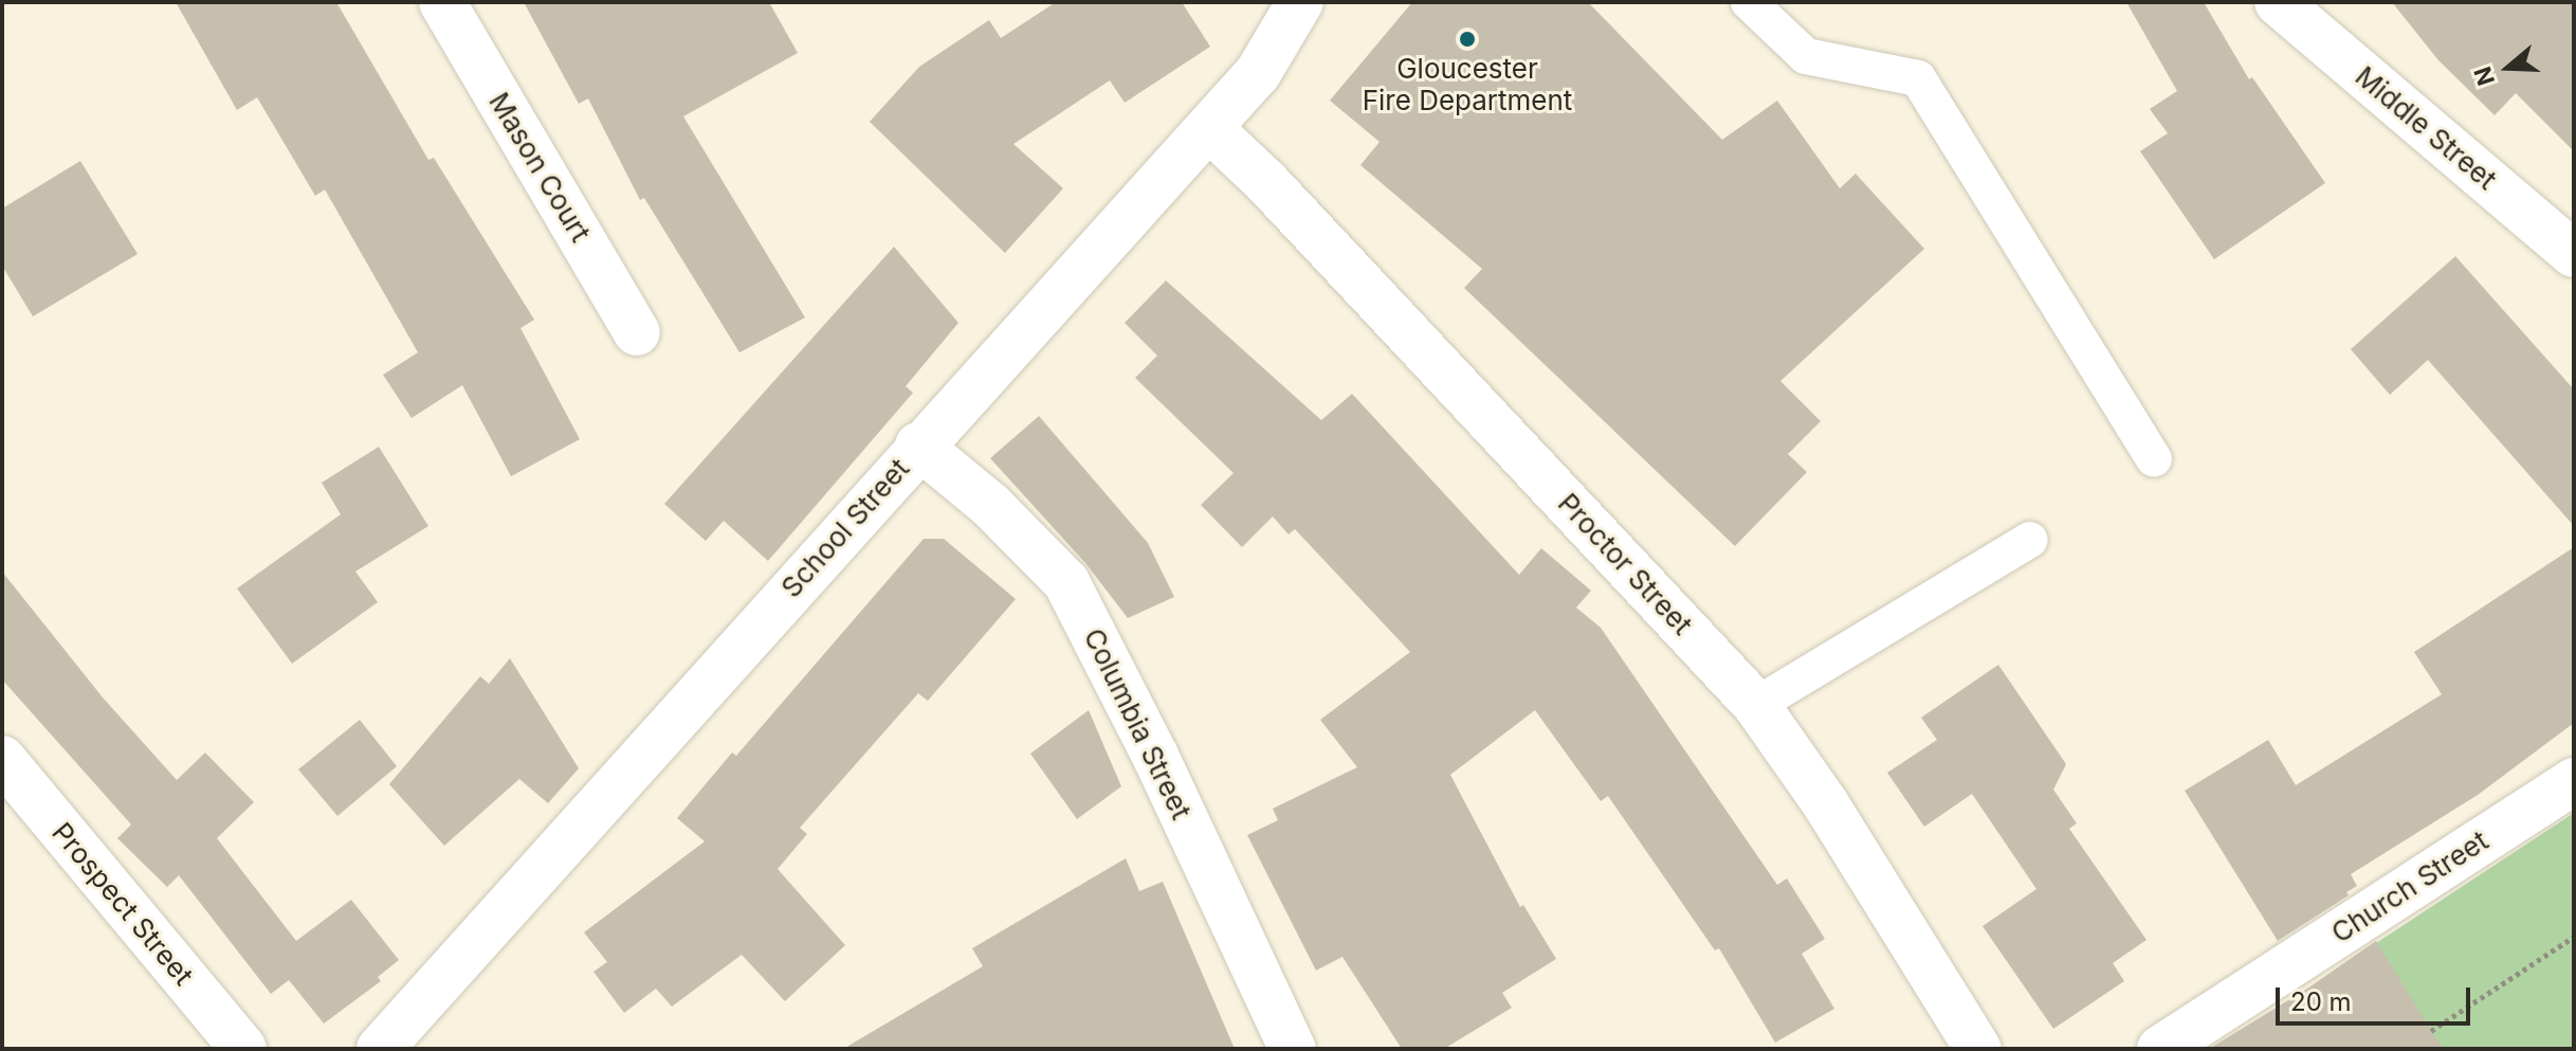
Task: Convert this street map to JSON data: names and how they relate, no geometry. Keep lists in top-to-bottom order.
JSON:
{
  "streets": {
    "street": [
      "Middle Street",
      "Mason Court",
      "School Street",
      "Proctor Street",
      "Columbia Street",
      "Church Street",
      "Prospect Street"
    ]
  },
  "crossings": [
    ["School Street", "Proctor Street"],
    ["School Street", "Columbia Street"]
  ],
  "places": ["Gloucester Fire Department"],
  "scale_bar": "20 m",
  "north": "left"
}
